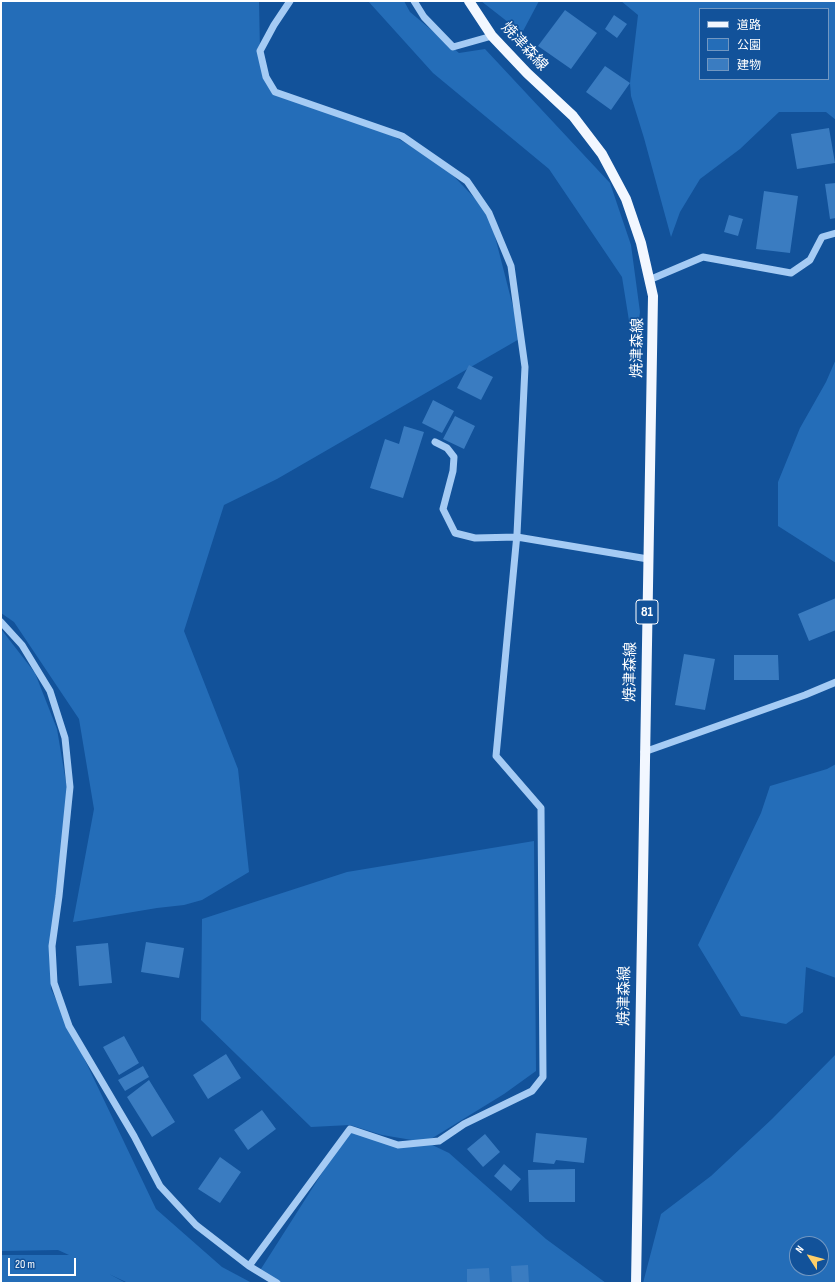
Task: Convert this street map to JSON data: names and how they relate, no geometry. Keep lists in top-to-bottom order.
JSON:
{
  "streets": {
    "main road": ["焼津森線", "81"]
  },
  "legend": ["道路", "公園", "建物"],
  "scale_bar": "20 m",
  "north": "top left"
}
